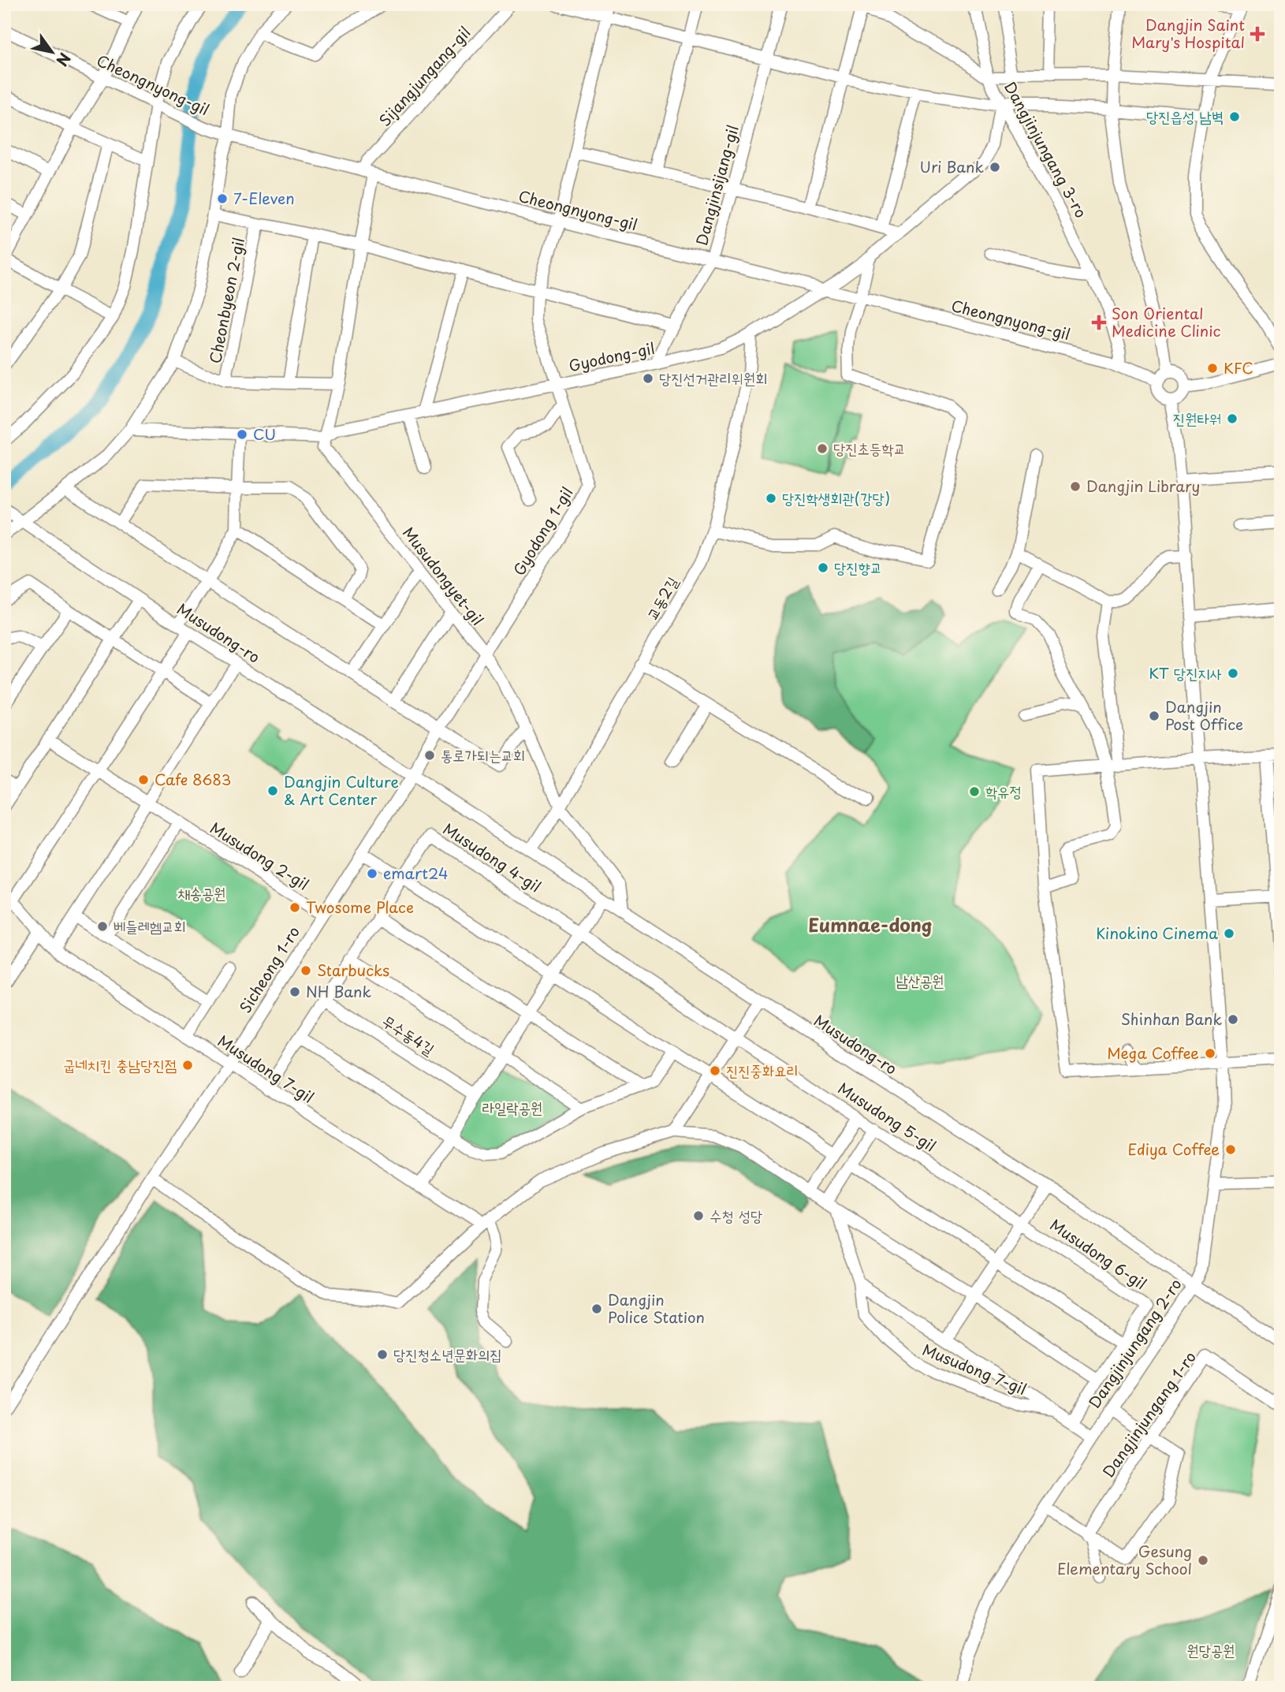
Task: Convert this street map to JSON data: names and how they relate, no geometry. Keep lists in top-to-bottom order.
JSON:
{
  "streets": {
    "street": [
      "Sijangjungang-gil",
      "Cheongnyong-gil",
      "Dangjinjungang 3-ro",
      "Dangjinsijang-gil",
      "Cheonbyeon 2-gil",
      "Gyodong-gil",
      "Gyodong 1-gil",
      "Musudongyet-gil",
      "교동2길",
      "Musudong-ro",
      "Musudong 2-gil",
      "Musudong 4-gil",
      "Sicheong 1-ro",
      "무수동4길",
      "Musudong 7-gil",
      "Musudong 5-gil",
      "Musudong 6-gil",
      "Dangjinjungang 2-ro",
      "Dangjinjungang 1-ro"
    ]
  },
  "crossings": [
    ["Sijangjungang-gil", "Cheongnyong-gil"],
    ["Cheongnyong-gil", "Dangjinjungang 3-ro"],
    ["Cheongnyong-gil", "Dangjinsijang-gil"],
    ["Cheongnyong-gil", "Cheonbyeon 2-gil"],
    ["Cheongnyong-gil", "Gyodong-gil"],
    ["Cheongnyong-gil", "Gyodong 1-gil"],
    ["Cheongnyong-gil", "Dangjinjungang 2-ro"],
    ["Dangjinjungang 3-ro", "Gyodong-gil"],
    ["Dangjinsijang-gil", "Gyodong-gil"],
    ["Cheonbyeon 2-gil", "Gyodong-gil"],
    ["Cheonbyeon 2-gil", "Musudong-ro"],
    ["Gyodong-gil", "Gyodong 1-gil"],
    ["Gyodong-gil", "Musudongyet-gil"],
    ["Gyodong-gil", "교동2길"],
    ["Gyodong 1-gil", "Musudongyet-gil"],
    ["Musudongyet-gil", "교동2길"],
    ["Musudongyet-gil", "Musudong-ro"],
    ["교동2길", "Musudong-ro"],
    ["Musudong-ro", "Sicheong 1-ro"],
    ["Musudong-ro", "Dangjinjungang 2-ro"],
    ["Musudong 2-gil", "Sicheong 1-ro"],
    ["Musudong 4-gil", "무수동4길"],
    ["Musudong 4-gil", "Musudong 7-gil"],
    ["Musudong 4-gil", "Musudong 5-gil"],
    ["Sicheong 1-ro", "Musudong 7-gil"],
    ["Musudong 7-gil", "Musudong 6-gil"],
    ["Musudong 7-gil", "Dangjinjungang 2-ro"],
    ["Musudong 5-gil", "Musudong 6-gil"]
  ],
  "districts": ["Eumnae-dong"],
  "parks": [
    "채송공원",
    "남산공원",
    "라일락공원",
    "원당공원"
  ],
  "places": {
    "health": ["Dangjin Saint Mary's Hospital", "Son Oriental Medicine Clinic"],
    "other": [
      "당진읍성 남벽",
      "Uri Bank",
      "7-Eleven",
      "KFC",
      "당진선거관리위원회",
      "진원타워",
      "CU",
      "당진초등학교",
      "Dangjin Library",
      "당진학생회관(강당)",
      "당진향교",
      "KT 당진지사",
      "Dangjin Post Office",
      "통로가되는교회",
      "Cafe 8683",
      "Dangjin Culture & Art Center",
      "학유정",
      "emart24",
      "Twosome Place",
      "베들레헴교회",
      "Kinokino Cinema",
      "Starbucks",
      "NH Bank",
      "Shinhan Bank",
      "Mega Coffee",
      "굽네치킨 충남당진점",
      "진진중화요리",
      "Ediya Coffee",
      "수청 성당",
      "Dangjin Police Station",
      "당진청소년문화의집",
      "Gesung Elementary School"
    ]
  },
  "north": "bottom right"
}
